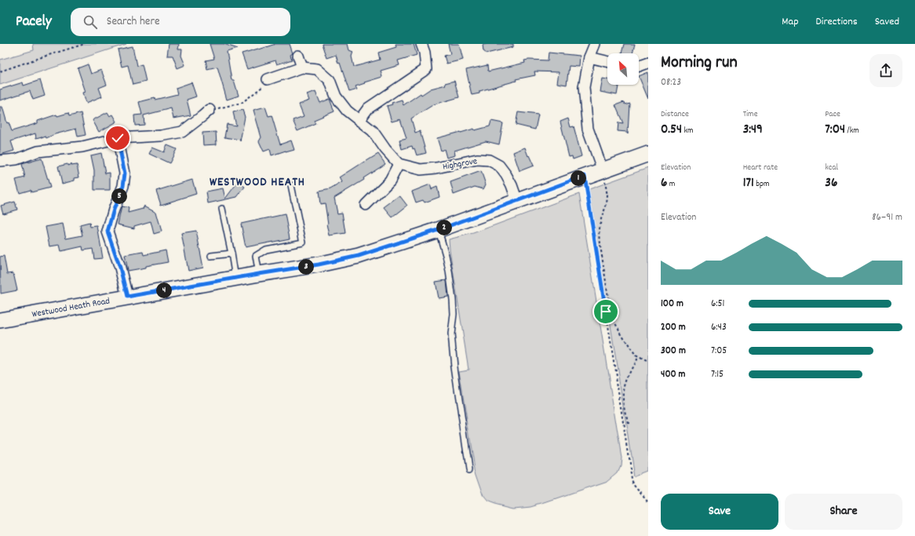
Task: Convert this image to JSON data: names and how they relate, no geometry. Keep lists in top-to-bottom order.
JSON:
{
  "streets": {
    "street": ["Highgrove", "Westwood Heath Road"]
  },
  "crossings": [
    ["Highgrove", "Westwood Heath Road"]
  ],
  "districts": ["WESTWOOD HEATH"],
  "north": "top left",
  "page": {
    "header": "Pacely",
    "search": "Search here",
    "nav": ["Map", "Directions", "Saved"],
    "heading": ["Morning run", "08:23"],
    "stats": [
      ["Distance", "0.54 km"],
      ["Time", "3:49"],
      ["Pace", "7:04 /km"],
      ["Elevation", "6 m"],
      ["Heart rate", "171 bpm"],
      ["kcal", "36"]
    ],
    "pins": [
      "1",
      "5",
      "2",
      "3",
      "4"
    ],
    "chart": ["Elevation", "86–91 m"],
    "list": [
      {
        "name": "100 m",
        "note": "6:51"
      },
      {
        "name": "200 m",
        "note": "6:43"
      },
      {
        "name": "300 m",
        "note": "7:05"
      },
      {
        "name": "400 m",
        "note": "7:15"
      }
    ],
    "buttons": ["Save", "Share"]
  }
}
